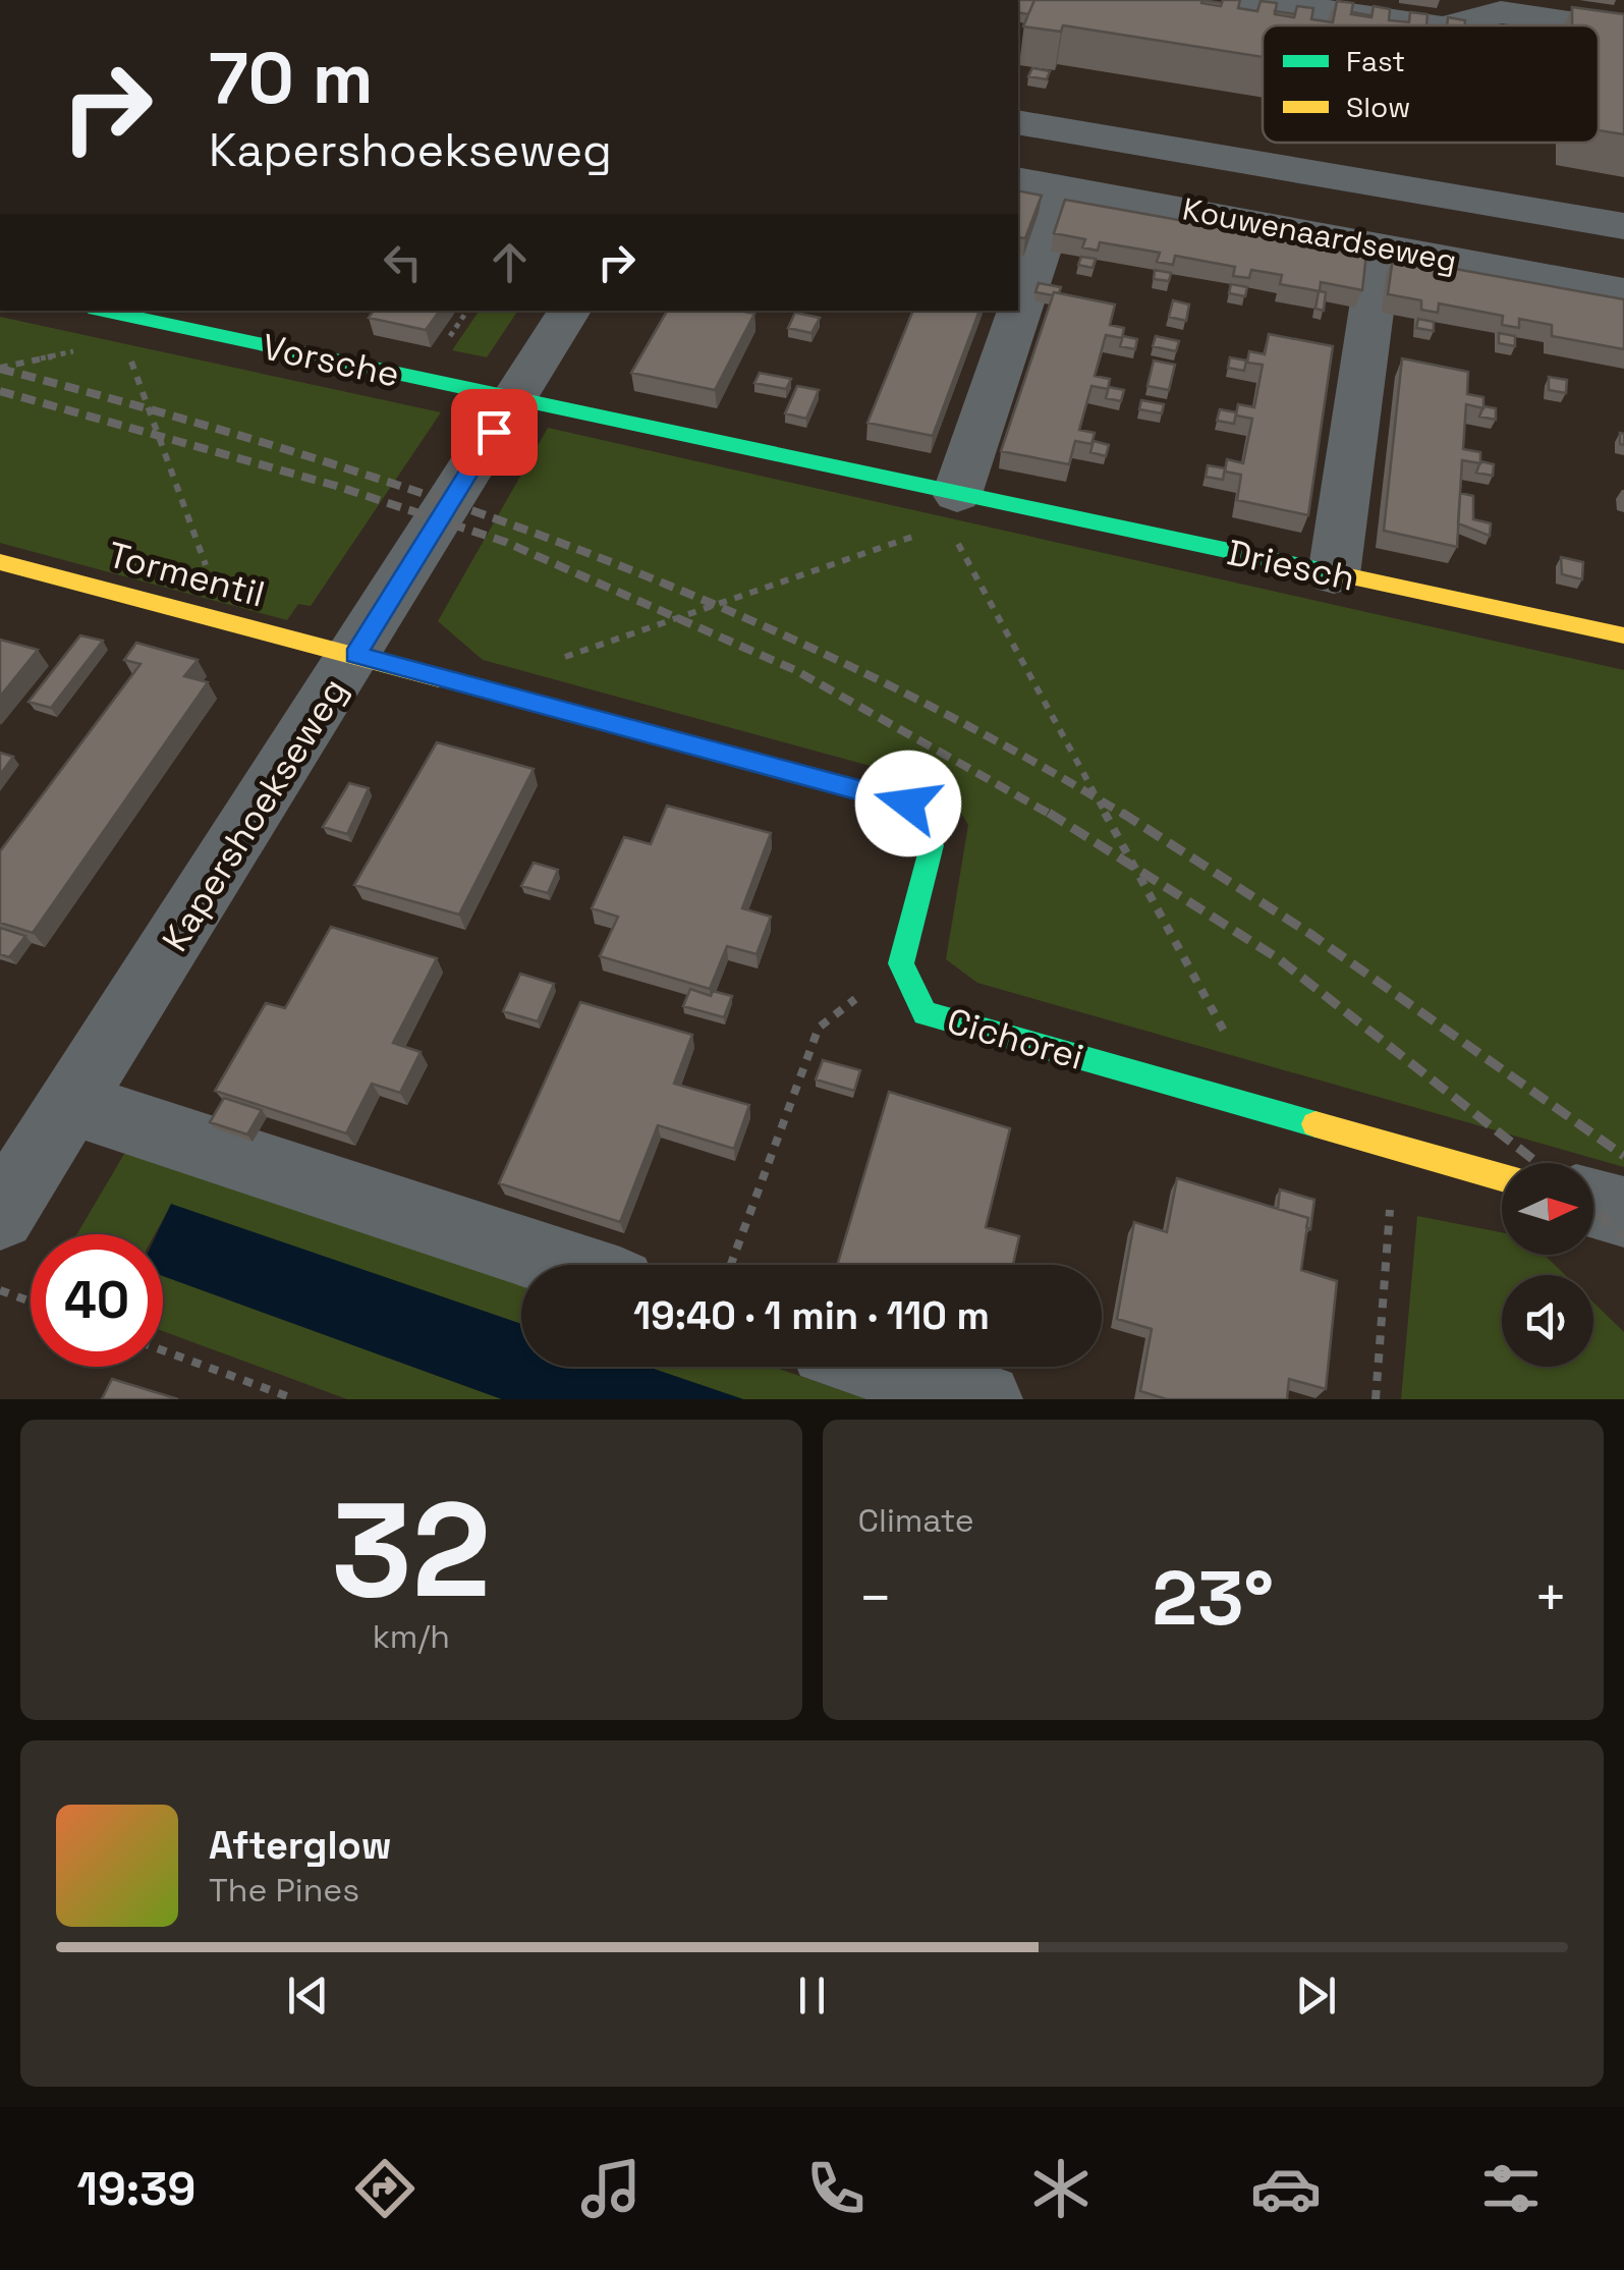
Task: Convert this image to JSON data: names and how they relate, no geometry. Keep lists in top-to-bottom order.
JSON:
{
  "streets": {
    "street": [
      "Kouwenaardseweg",
      "Vorsche",
      "Driesch",
      "Tormentil",
      "Kapershoekseweg",
      "Cichorei"
    ]
  },
  "crossings": [
    ["Vorsche", "Driesch"],
    ["Vorsche", "Kapershoekseweg"],
    ["Driesch", "Kapershoekseweg"],
    ["Tormentil", "Kapershoekseweg"]
  ],
  "legend": ["Fast", "Slow"],
  "north": "right",
  "page": {
    "turn": ["70 m", "Kapershoekseweg"],
    "limit": "40",
    "trip": "19:40 · 1 min · 110 m",
    "tile": [
      ["32", "km/h"],
      "Climate"
    ],
    "heat": ["−", "23°", "+"],
    "song": ["Afterglow", "The Pines"],
    "tabs": "19:39"
  }
}
